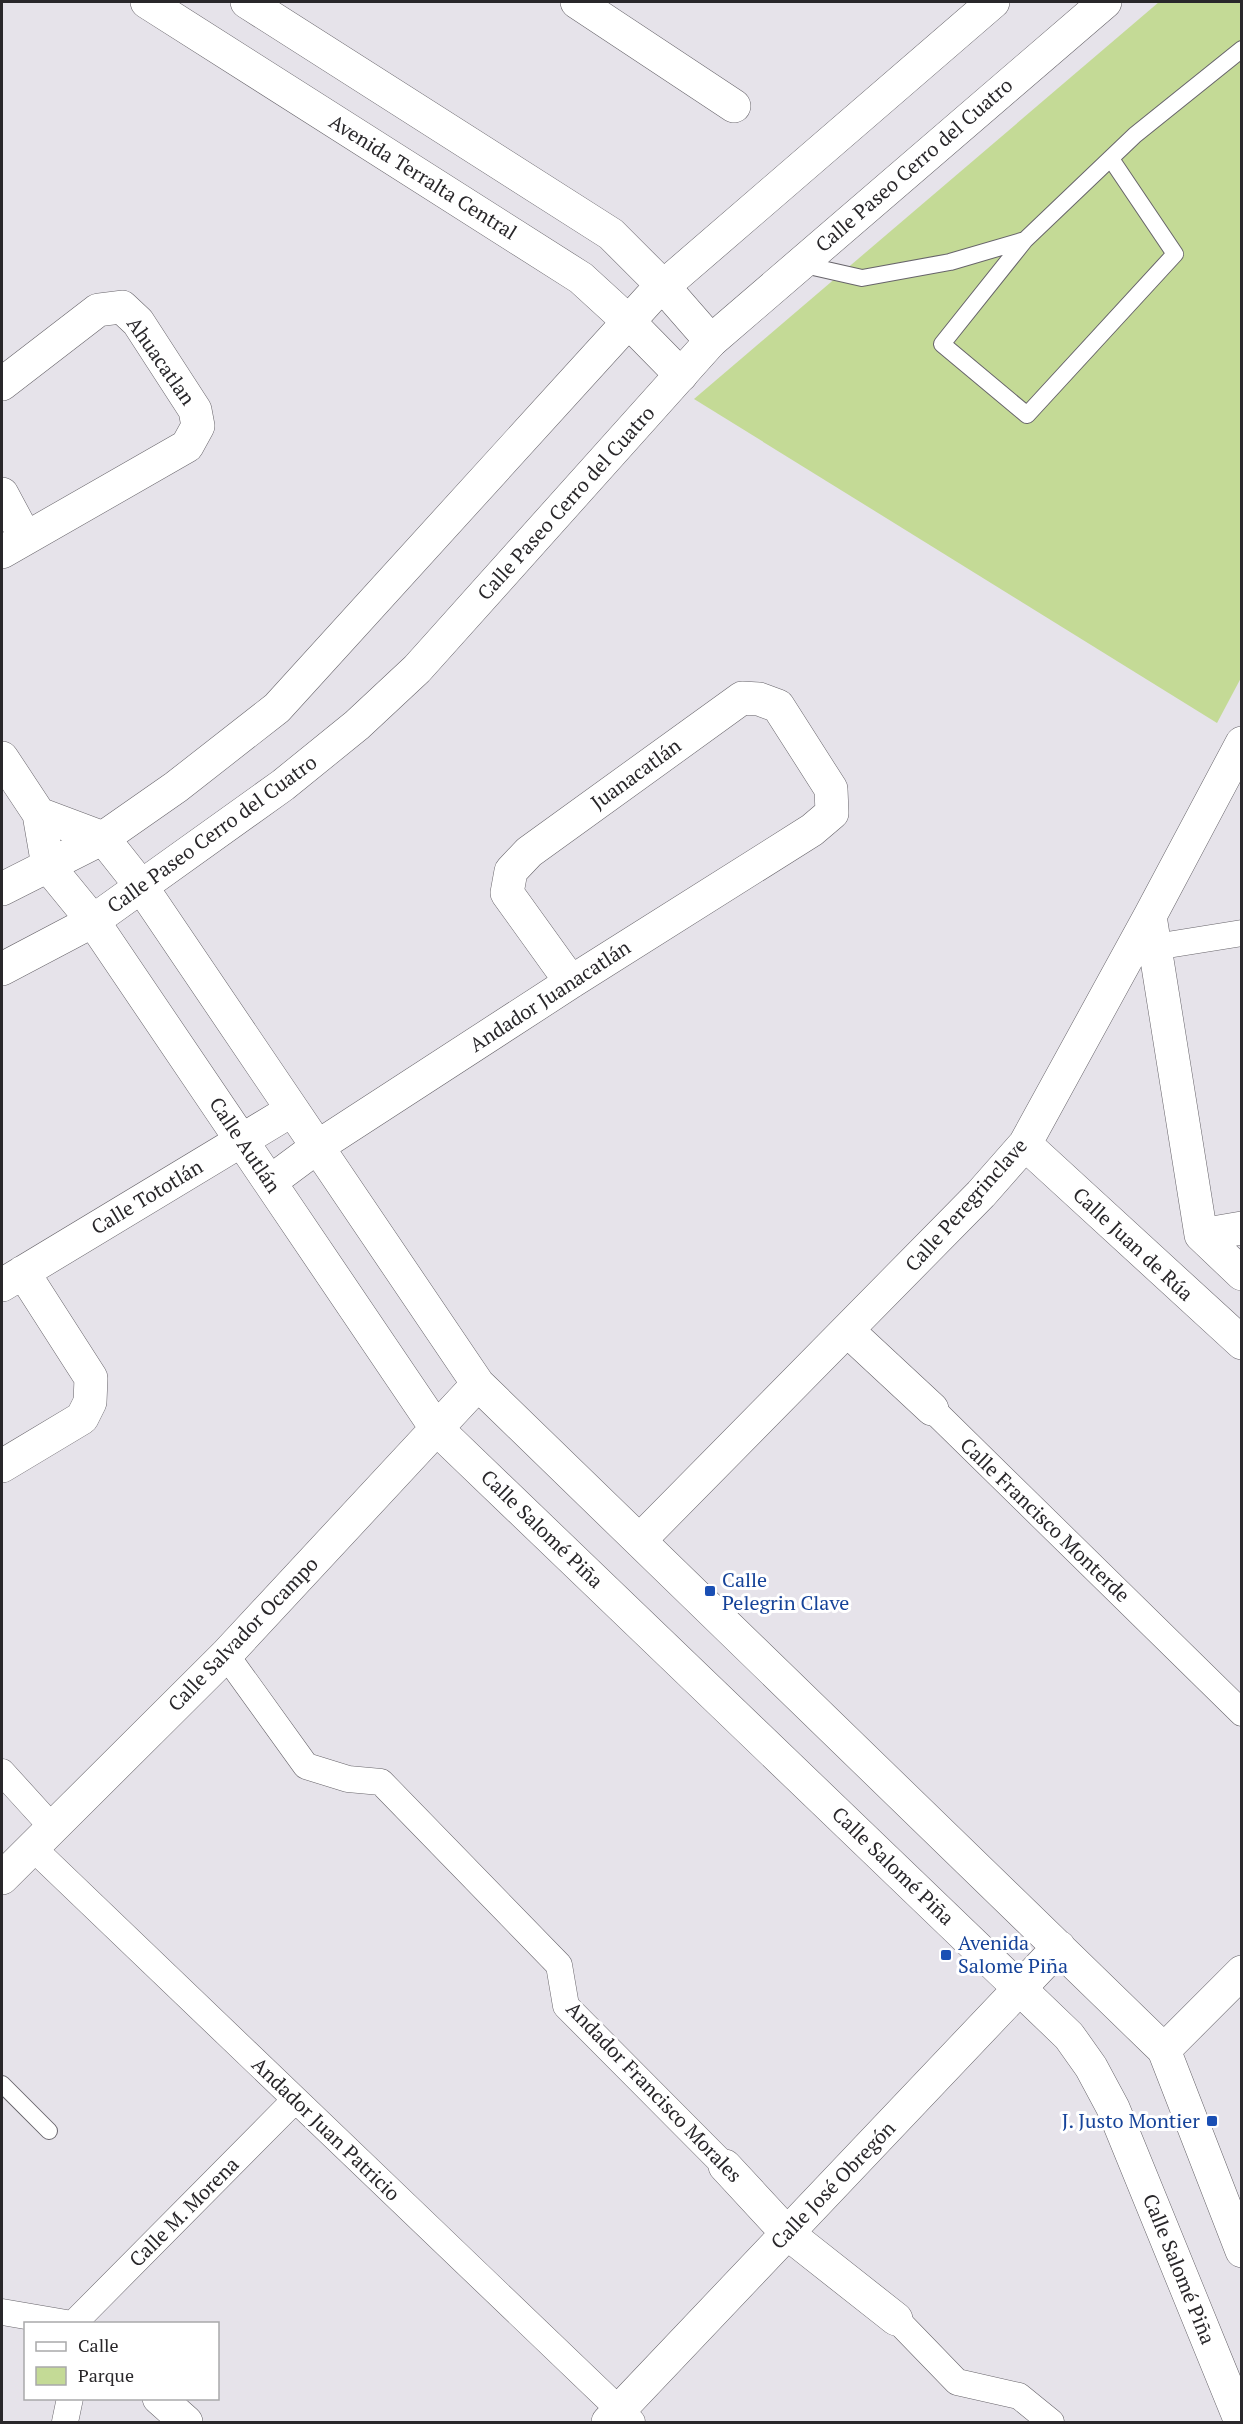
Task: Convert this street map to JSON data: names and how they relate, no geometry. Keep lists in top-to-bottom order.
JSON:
{
  "streets": {
    "street": [
      "Calle Paseo Cerro del Cuatro",
      "Avenida Terralta Central",
      "Ahuacatlan",
      "Juanacatlán",
      "Andador Juanacatlán",
      "Calle Autlán",
      "Calle Tototlán",
      "Calle Peregrinclave",
      "Calle Juan de Rúa",
      "Calle Francisco Monterde",
      "Calle Salomé Piña",
      "Calle Salvador Ocampo",
      "Andador Francisco Morales",
      "Andador Juan Patricio",
      "Calle José Obregón",
      "Calle M. Morena"
    ]
  },
  "crossings": [
    ["Calle Paseo Cerro del Cuatro", "Avenida Terralta Central"],
    ["Calle Paseo Cerro del Cuatro", "Calle Autlán"],
    ["Juanacatlán", "Andador Juanacatlán"],
    ["Andador Juanacatlán", "Calle Autlán"],
    ["Calle Autlán", "Calle Tototlán"],
    ["Calle Autlán", "Calle Salomé Piña"],
    ["Calle Autlán", "Calle Salvador Ocampo"],
    ["Calle Peregrinclave", "Calle Juan de Rúa"],
    ["Calle Peregrinclave", "Calle Francisco Monterde"],
    ["Calle Salomé Piña", "Calle Salvador Ocampo"],
    ["Calle Salomé Piña", "Calle José Obregón"],
    ["Calle Salvador Ocampo", "Andador Francisco Morales"],
    ["Calle Salvador Ocampo", "Andador Juan Patricio"],
    ["Andador Francisco Morales", "Calle José Obregón"],
    ["Andador Juan Patricio", "Calle José Obregón"],
    ["Andador Juan Patricio", "Calle M. Morena"]
  ],
  "places": {
    "transit": ["Calle Pelegrin Clave", "Avenida Salome Piña", "J. Justo Montier"]
  },
  "legend": ["Calle", "Parque"]
}
